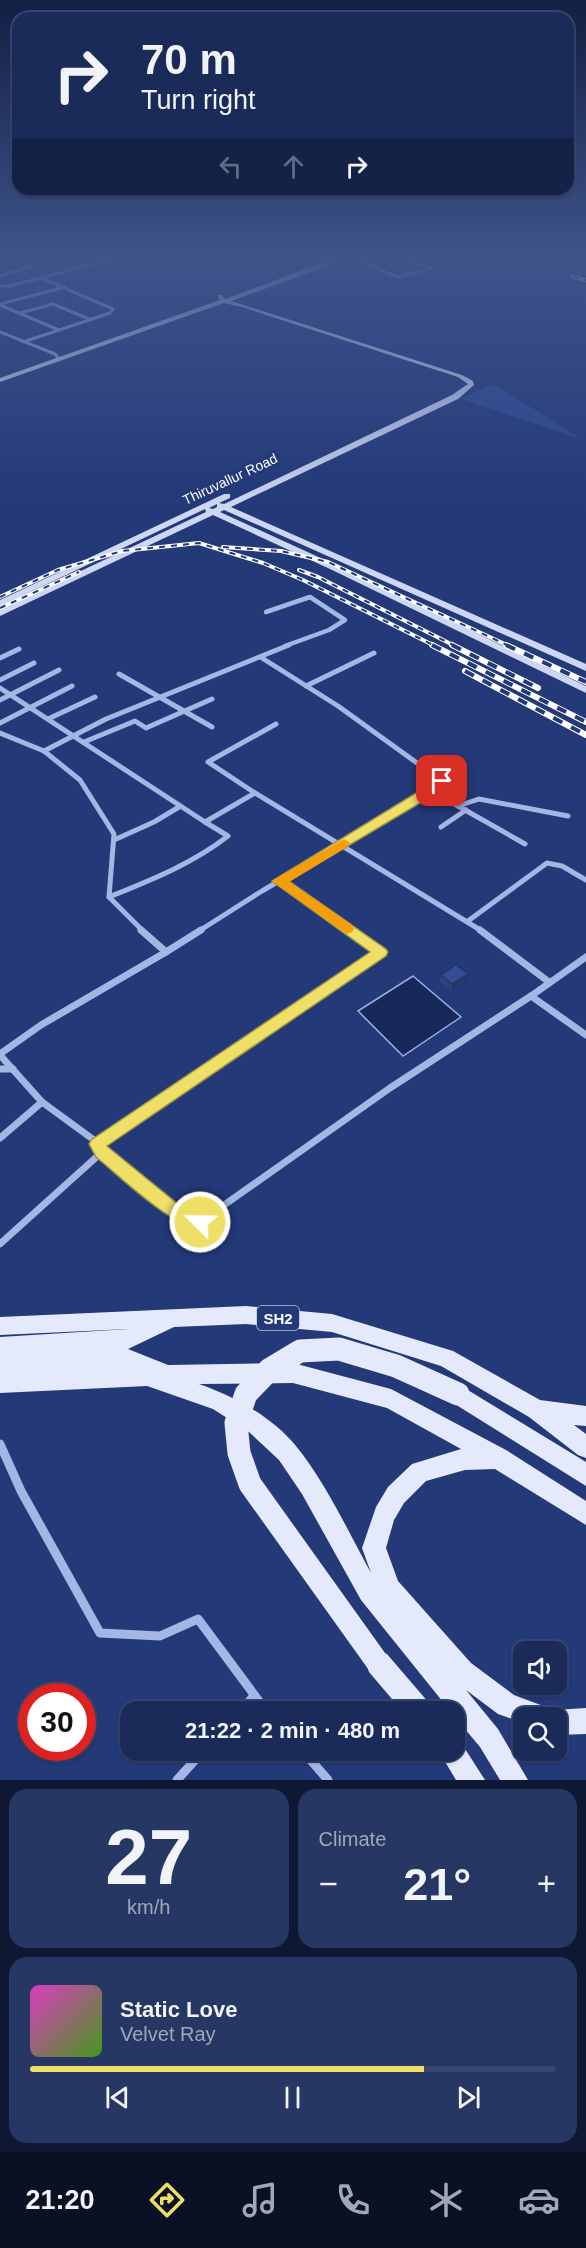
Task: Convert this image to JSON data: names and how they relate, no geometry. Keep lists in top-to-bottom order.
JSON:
{
  "streets": {
    "main road": ["SH2"],
    "street": ["Thiruvallur Road"]
  },
  "page": {
    "turn": ["70 m", "Turn right"],
    "limit": "30",
    "trip": "21:22 · 2 min · 480 m",
    "tile": [
      ["27", "km/h"],
      "Climate"
    ],
    "heat": ["−", "21°", "+"],
    "song": ["Static Love", "Velvet Ray"],
    "tabs": "21:20"
  }
}
